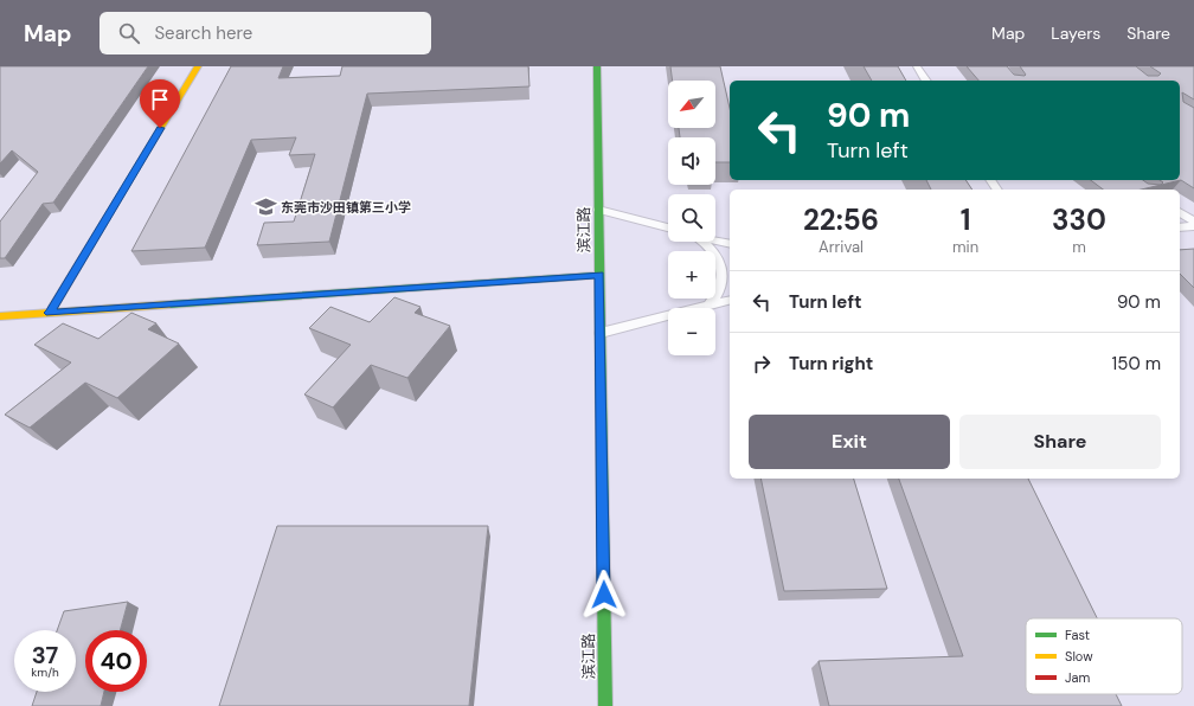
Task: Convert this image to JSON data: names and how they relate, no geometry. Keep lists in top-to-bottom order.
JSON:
{
  "streets": {
    "street": ["滨江路"]
  },
  "places": {
    "school or university": ["东莞市沙田镇第三小学"]
  },
  "legend": ["Fast", "Slow", "Jam"],
  "north": "bottom left",
  "page": {
    "header": "Map",
    "search": "Search here",
    "nav": ["Map", "Layers", "Share"],
    "map_buttons": ["+", "−"],
    "turn": ["90 m", "Turn left"],
    "eta": [
      "22:56",
      "Arrival",
      "1",
      "min",
      "330",
      "m"
    ],
    "list": [
      {
        "name": "Turn left",
        "value": "90 m"
      },
      {
        "name": "Turn right",
        "value": "150 m"
      }
    ],
    "buttons": ["Exit", "Share"],
    "speed": "37 km/h",
    "limit": "40"
  }
}
